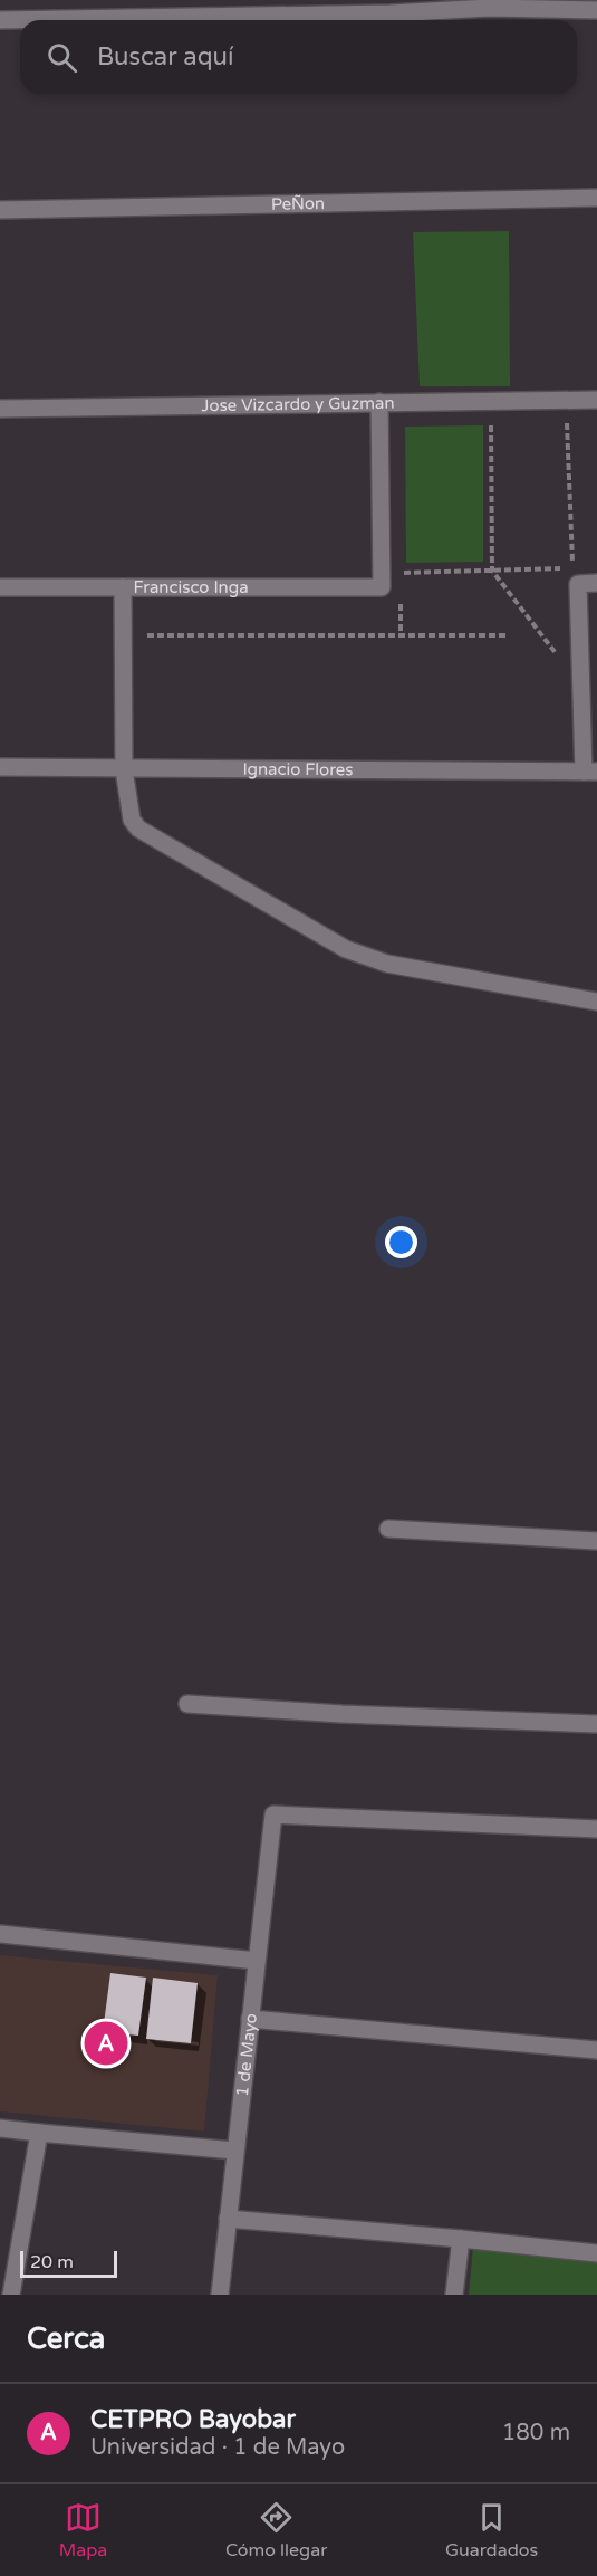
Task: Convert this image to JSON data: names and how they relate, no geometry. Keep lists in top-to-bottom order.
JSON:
{
  "streets": {
    "street": [
      "PeÑon",
      "Jose Vizcardo y Guzman",
      "Francisco Inga",
      "Ignacio Flores",
      "1 de Mayo"
    ]
  },
  "crossings": [
    ["Jose Vizcardo y Guzman", "Francisco Inga"]
  ],
  "scale_bar": "20 m",
  "page": {
    "search": "Buscar aquí",
    "pins": "A",
    "scale": "20 m",
    "heading": "Cerca",
    "list": [
      {
        "mark": "A",
        "name": "CETPRO Bayobar",
        "note": "Universidad · 1 de Mayo",
        "value": "180 m"
      }
    ],
    "nav": ["Mapa", "Cómo llegar", "Guardados"]
  }
}
